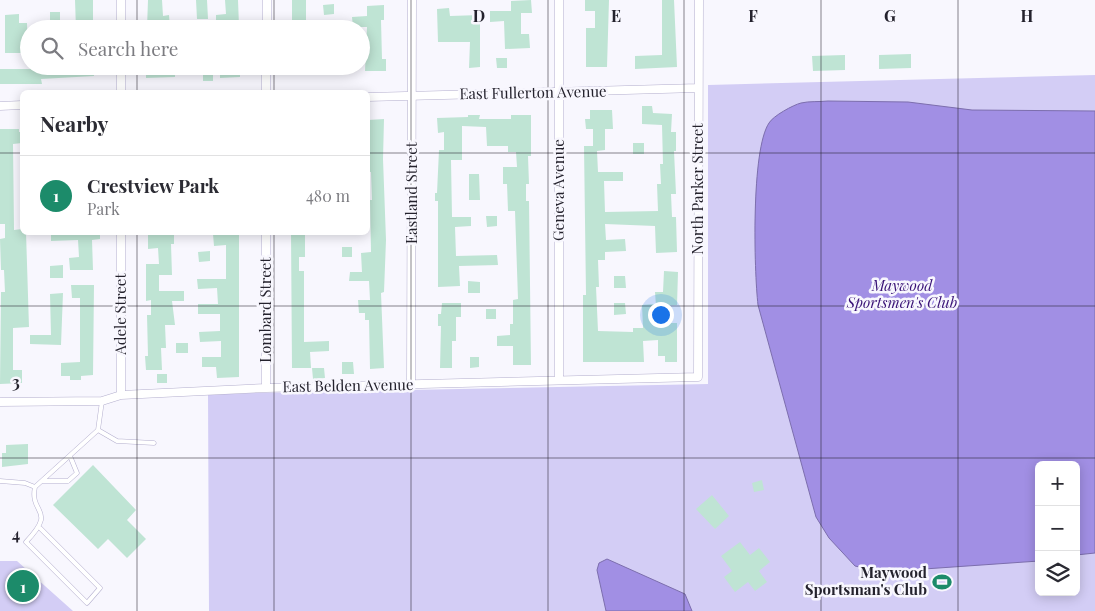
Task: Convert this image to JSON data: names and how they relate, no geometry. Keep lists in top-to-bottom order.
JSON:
{
  "streets": {
    "street": [
      "East Fullerton Avenue",
      "North Parker Street",
      "Geneva Avenue",
      "Eastland Street",
      "Lombard Street",
      "Adele Street",
      "East Belden Avenue"
    ]
  },
  "crossings": [
    ["East Fullerton Avenue", "North Parker Street"],
    ["East Fullerton Avenue", "Geneva Avenue"],
    ["East Fullerton Avenue", "Eastland Street"],
    ["North Parker Street", "East Belden Avenue"],
    ["Geneva Avenue", "East Belden Avenue"],
    ["Eastland Street", "East Belden Avenue"],
    ["Lombard Street", "East Belden Avenue"],
    ["Adele Street", "East Belden Avenue"]
  ],
  "parks": ["Maywood Sportsmen's Club"],
  "places": {
    "sports": ["Maywood Sportsman's Club"]
  },
  "page": {
    "search": "Search here",
    "heading": "Nearby",
    "list": [
      {
        "mark": "1",
        "name": "Crestview Park",
        "note": "Park",
        "value": "480 m"
      }
    ],
    "map_buttons": ["+", "−"],
    "pins": "1"
  },
  "grid": {
    "columns": [
      "D",
      "E",
      "F",
      "G",
      "H"
    ],
    "rows": ["3", "4"]
  }
}
